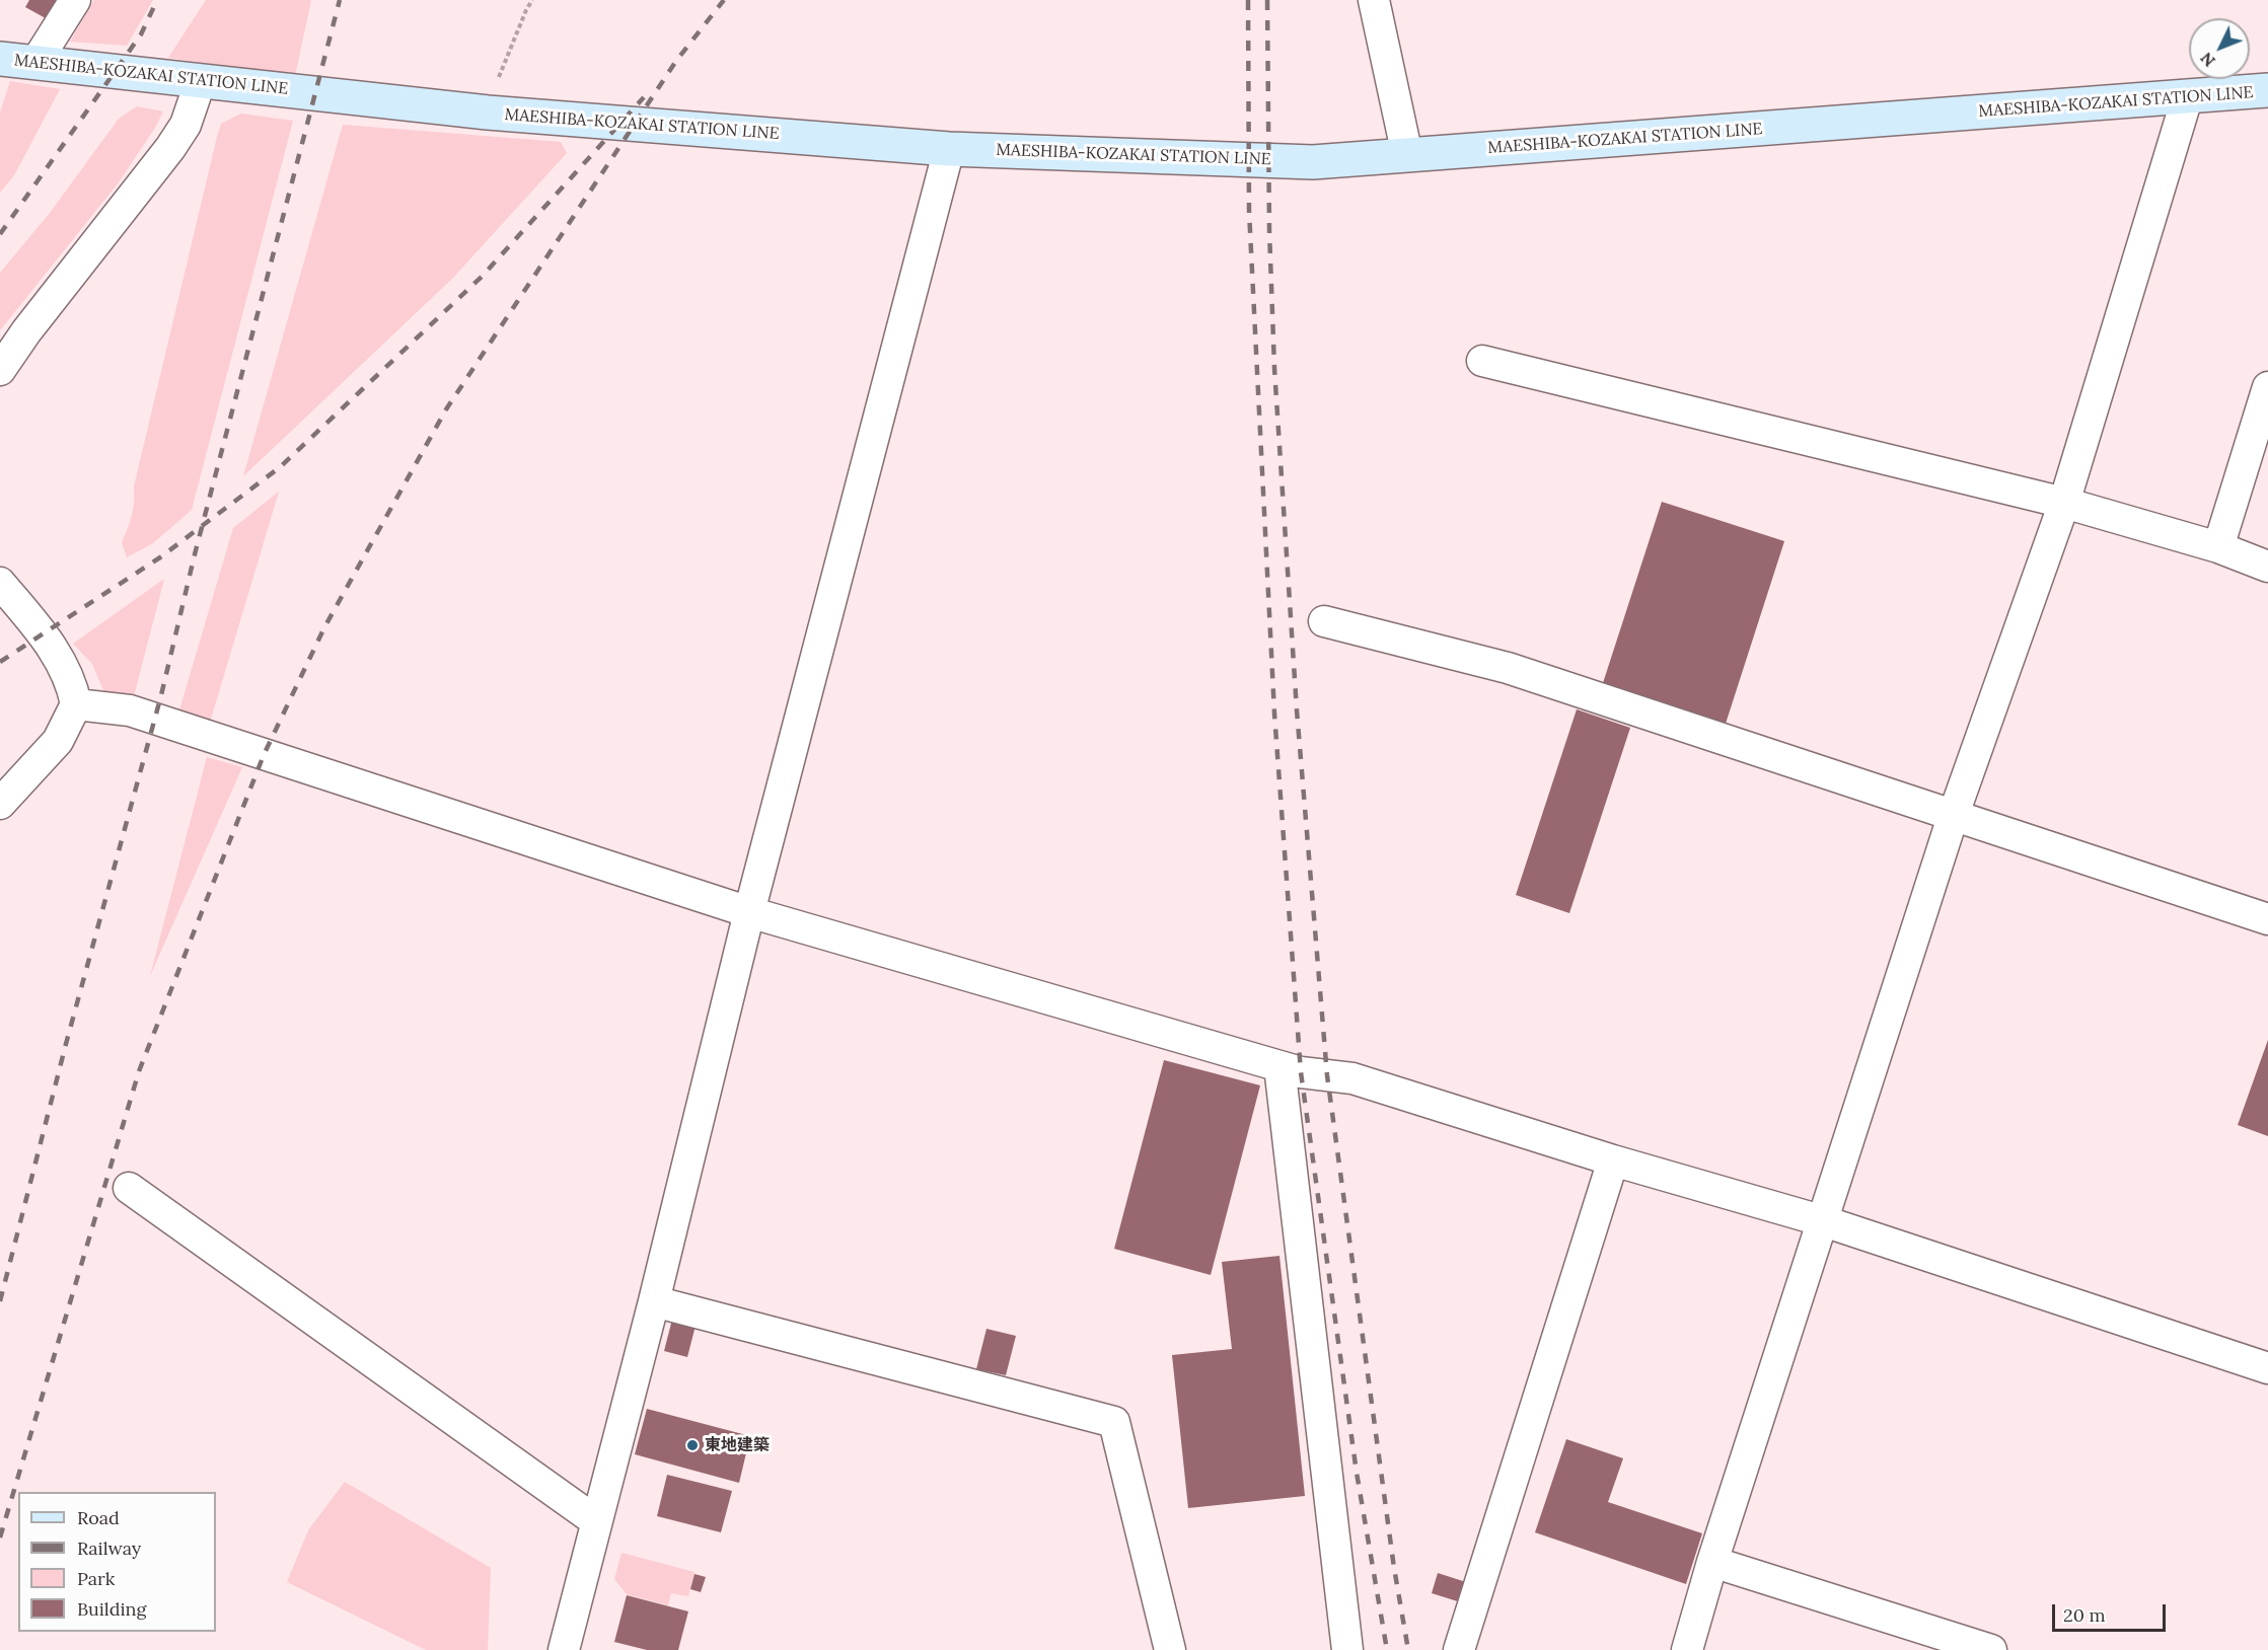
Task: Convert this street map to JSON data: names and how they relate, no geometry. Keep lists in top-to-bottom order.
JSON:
{
  "streets": {
    "main road": ["MAESHIBA-KOZAKAI STATION LINE"]
  },
  "places": ["東地建築"],
  "legend": [
    "Road",
    "Railway",
    "Park",
    "Building"
  ],
  "scale_bar": "20 m",
  "north": "bottom left"
}
